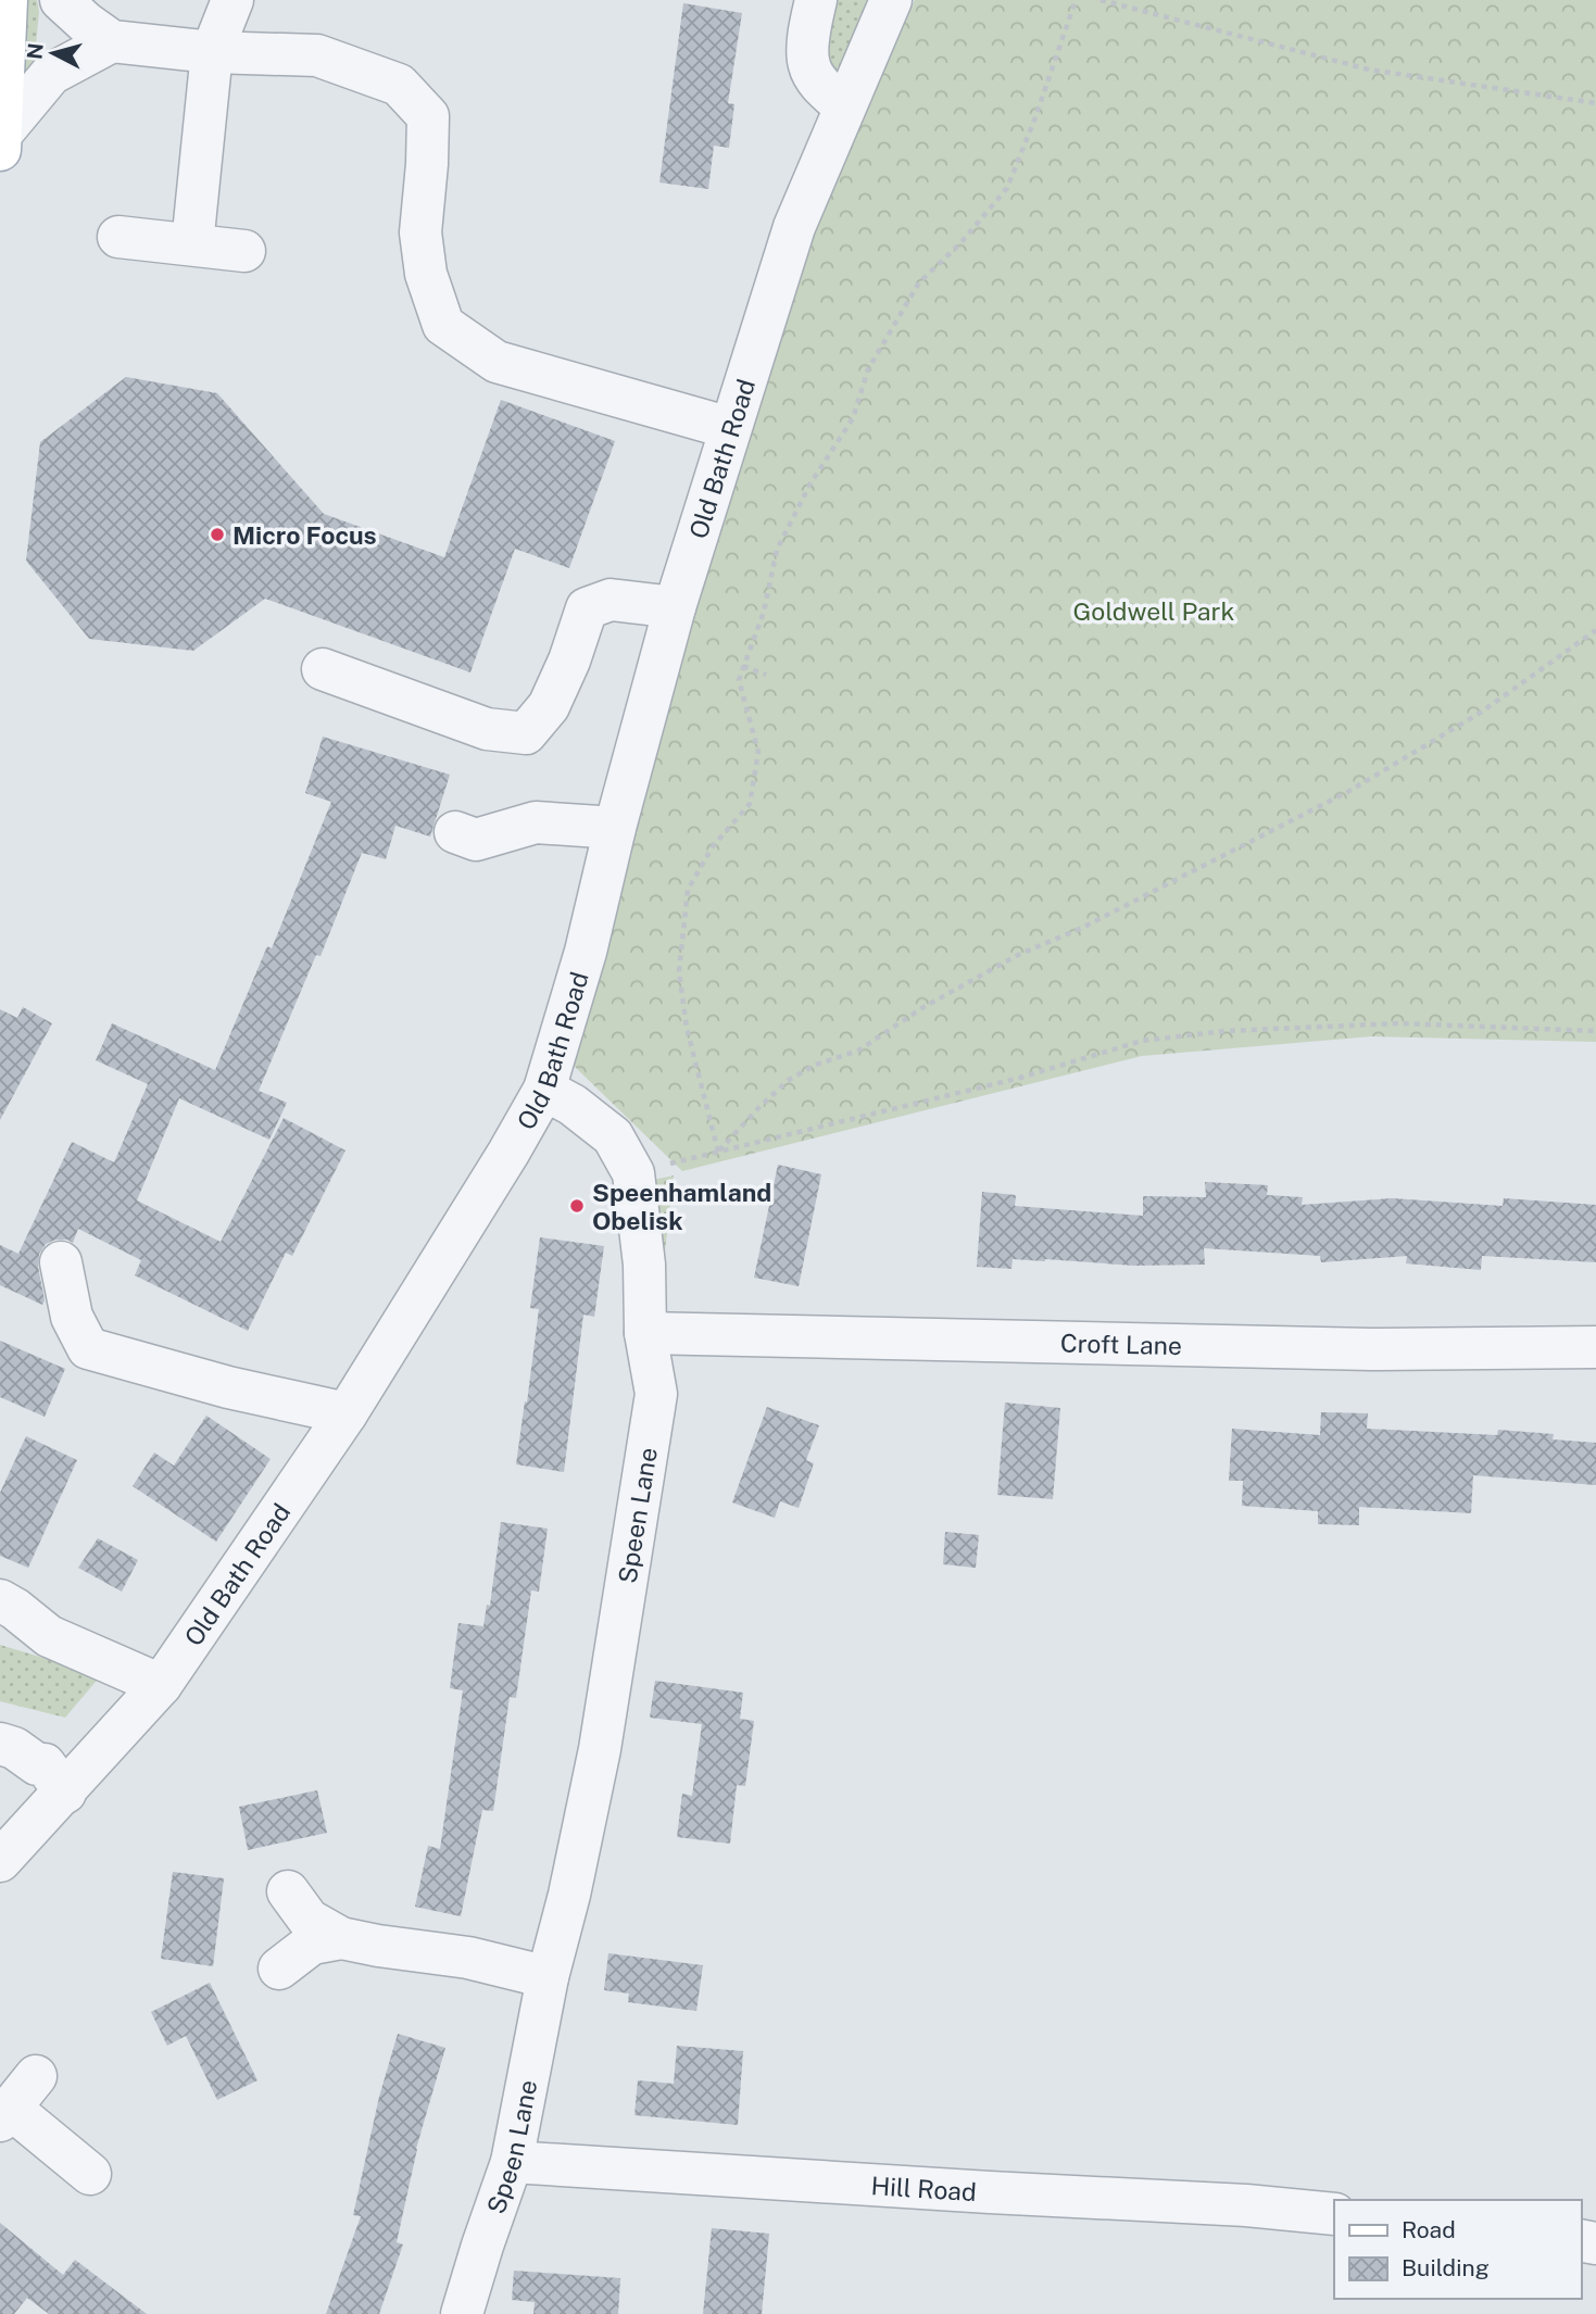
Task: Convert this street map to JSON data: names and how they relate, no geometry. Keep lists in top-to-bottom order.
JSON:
{
  "streets": {
    "street": [
      "Old Bath Road",
      "Croft Lane",
      "Speen Lane",
      "Hill Road"
    ]
  },
  "crossings": [
    ["Old Bath Road", "Speen Lane"],
    ["Croft Lane", "Speen Lane"],
    ["Speen Lane", "Hill Road"]
  ],
  "parks": ["Goldwell Park"],
  "places": ["Micro Focus", "Speenhamland Obelisk"],
  "legend": ["Road", "Building"],
  "north": "left"
}
